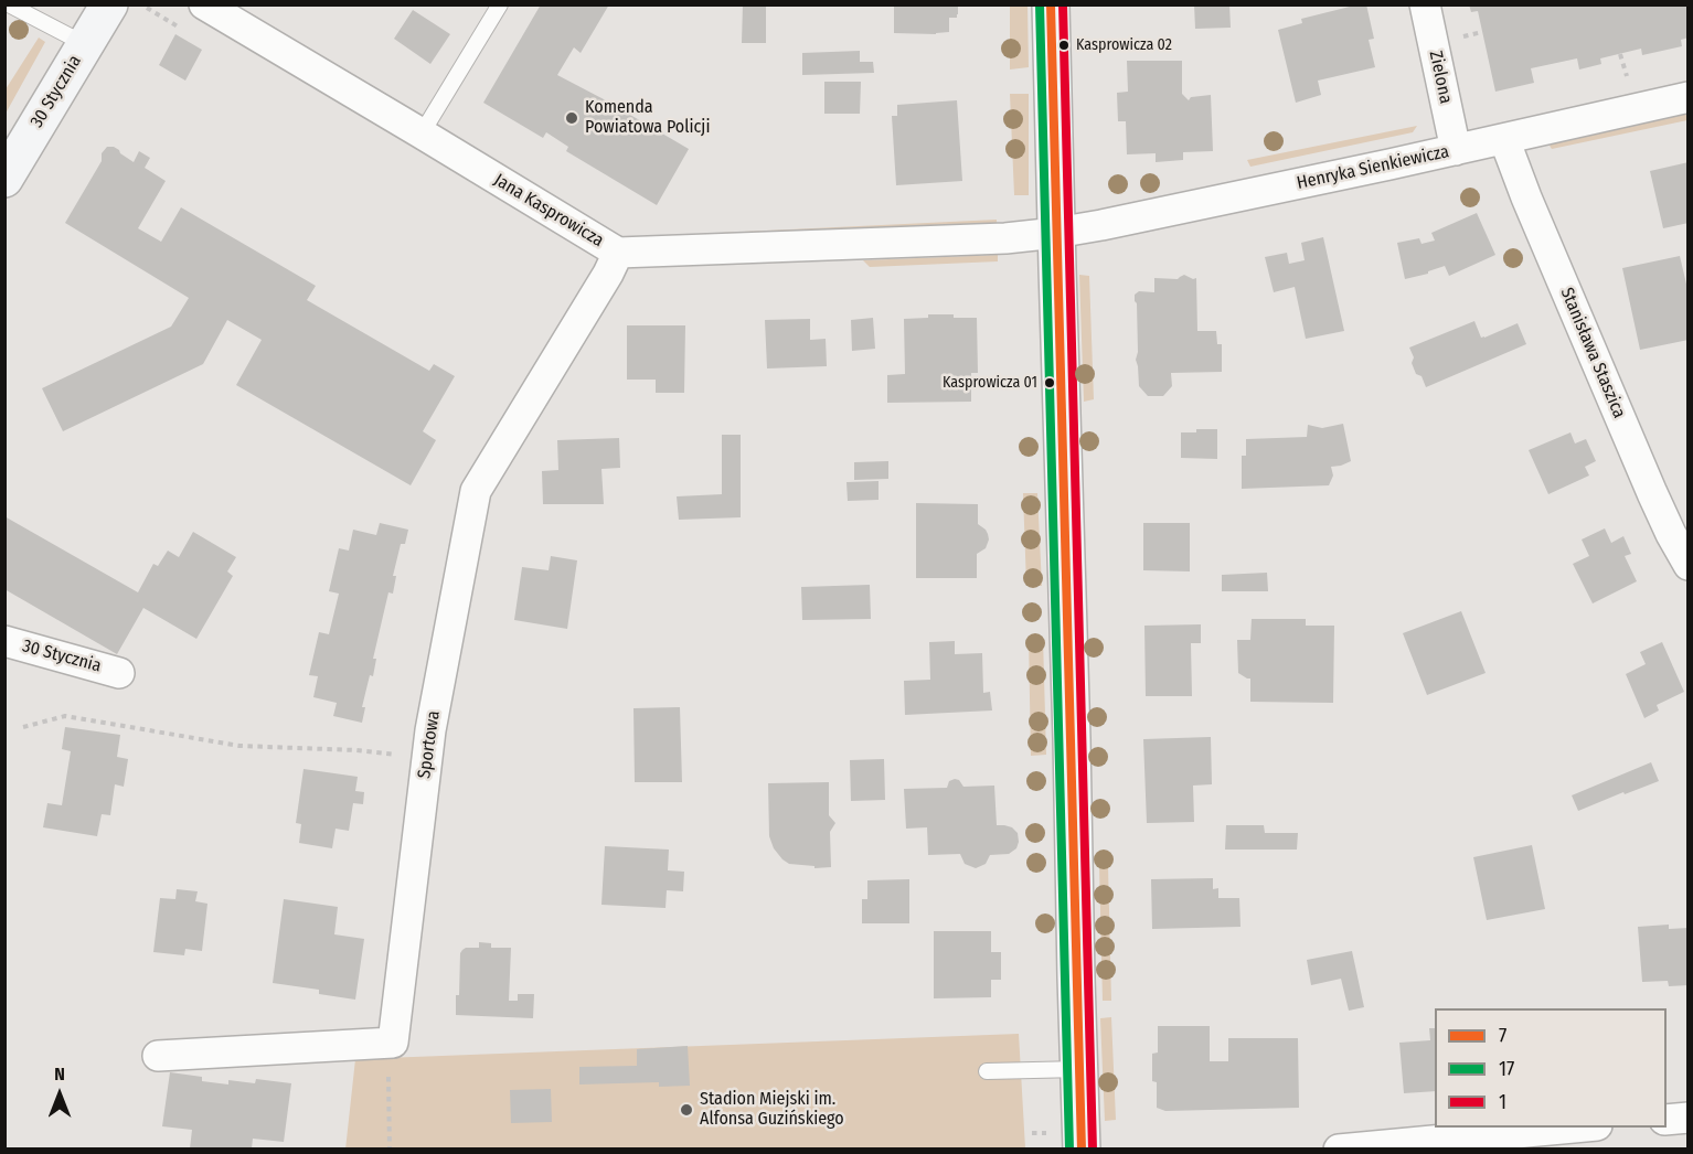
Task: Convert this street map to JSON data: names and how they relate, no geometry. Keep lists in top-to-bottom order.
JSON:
{
  "streets": {
    "street": [
      "Zielona",
      "30 Stycznia",
      "Henryka Sienkiewicza",
      "Jana Kasprowicza",
      "Stanisława Staszica",
      "Sportowa"
    ]
  },
  "crossings": [
    ["Zielona", "Henryka Sienkiewicza"],
    ["Henryka Sienkiewicza", "Jana Kasprowicza"],
    ["Henryka Sienkiewicza", "Stanisława Staszica"],
    ["Jana Kasprowicza", "Sportowa"]
  ],
  "places": [
    "Kasprowicza 02",
    "Komenda Powiatowa Policji",
    "Kasprowicza 01",
    "Stadion Miejski im. Alfonsa Guzińskiego"
  ],
  "lines": ["transit line 7", "transit line 17", "transit line 1"],
  "legend": ["7", "17", "1"],
  "north": "top"
}
